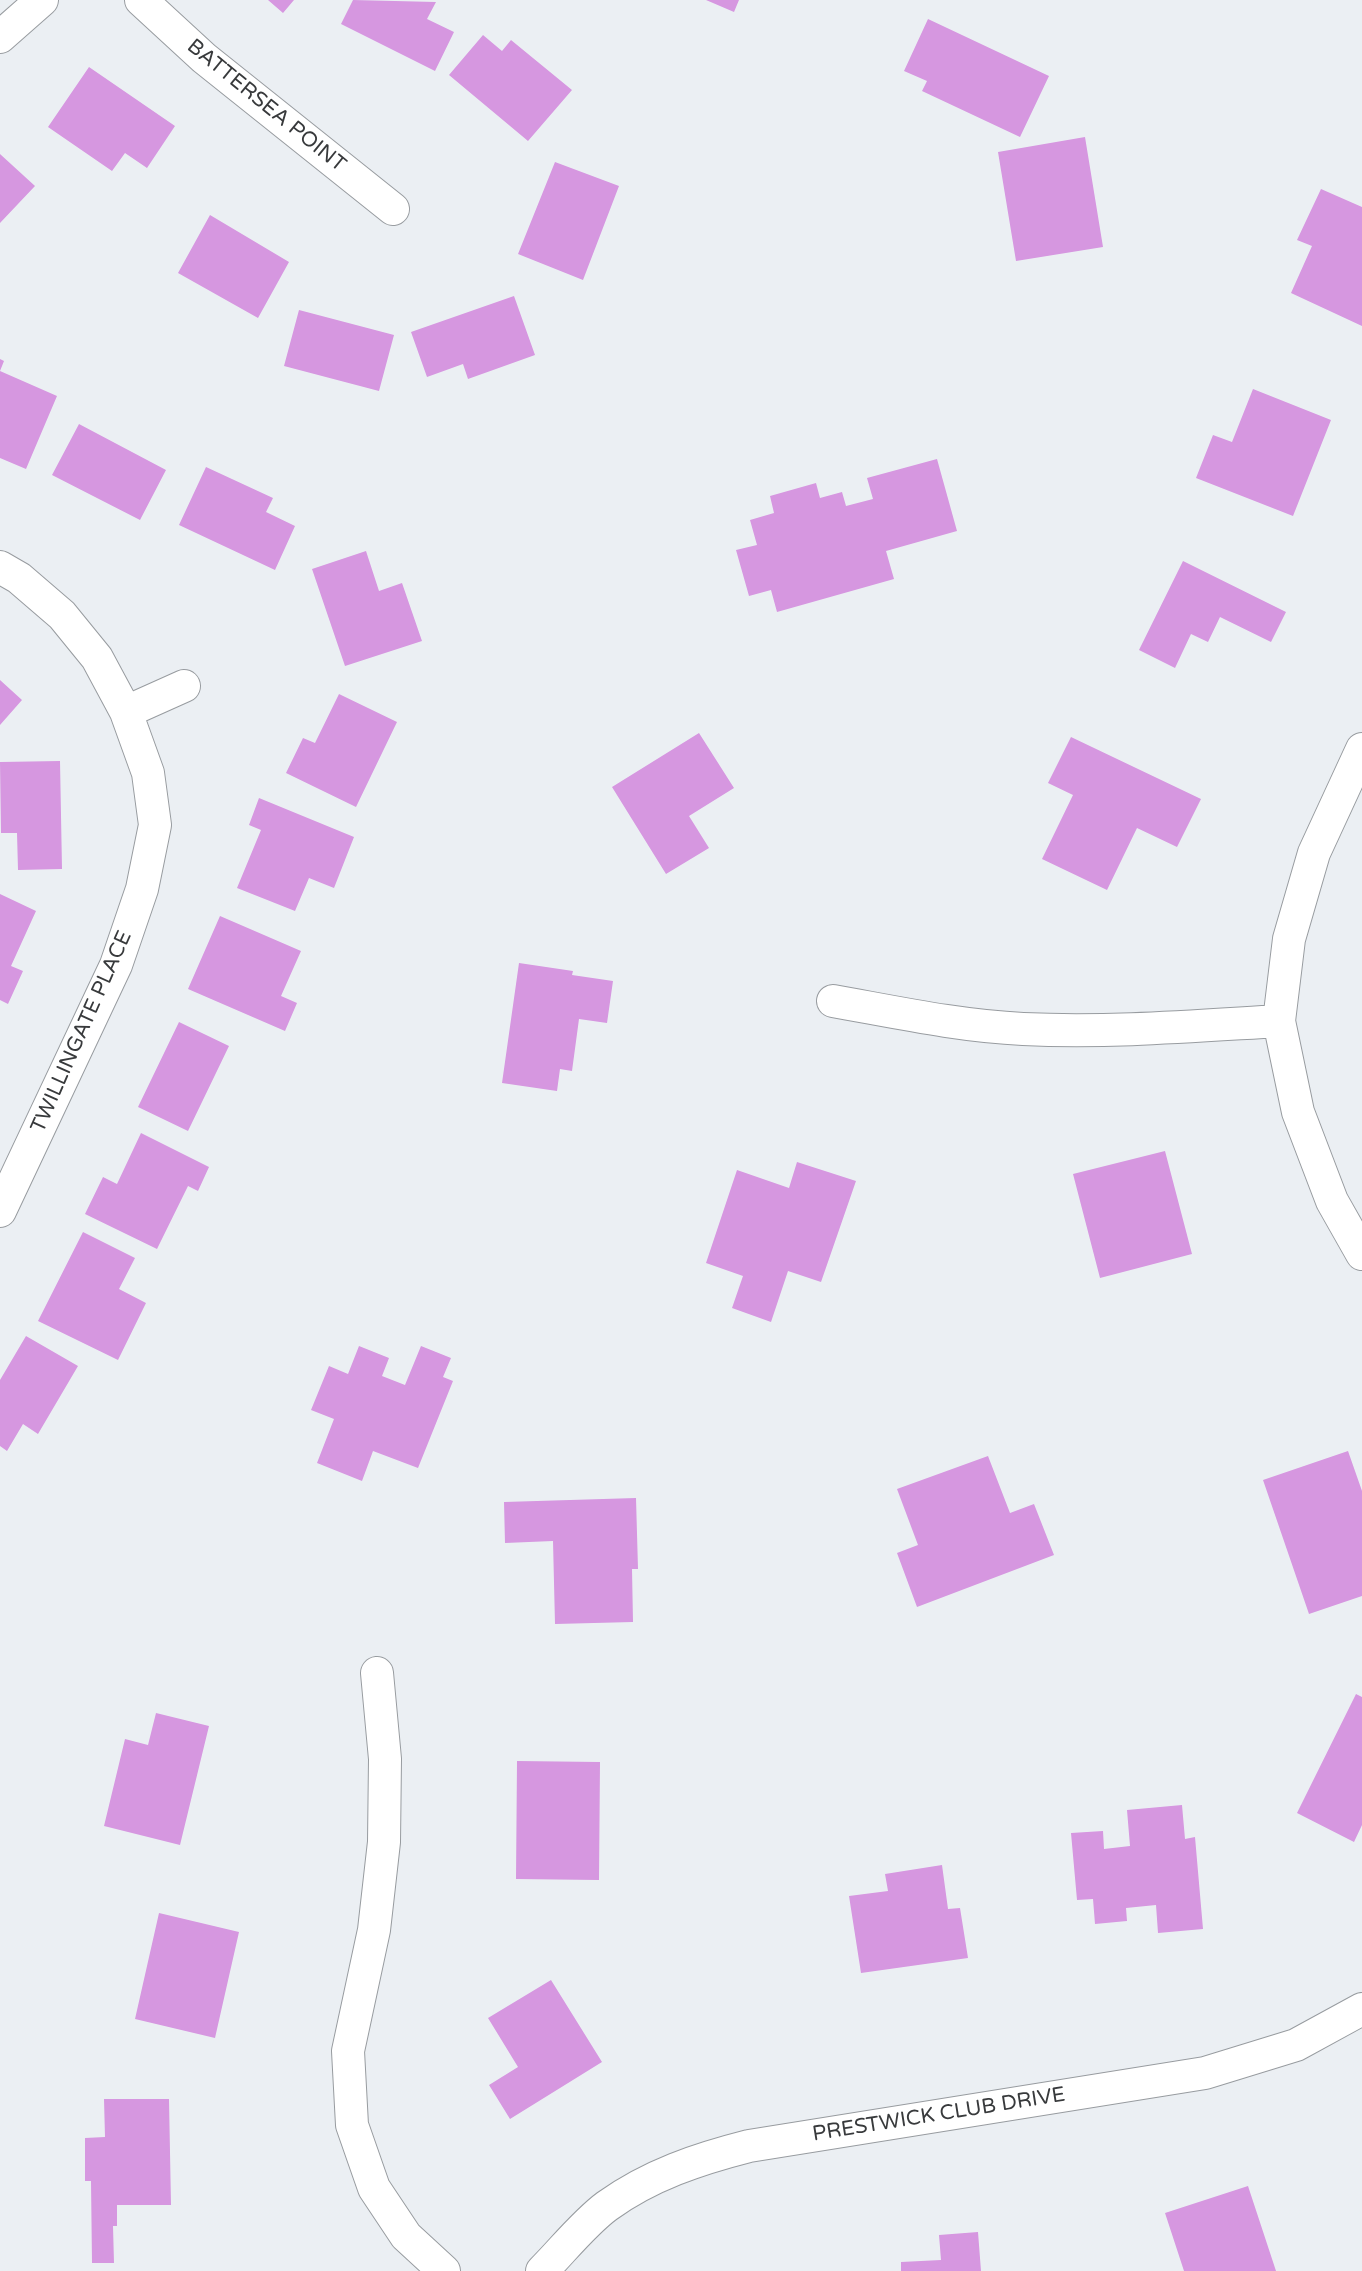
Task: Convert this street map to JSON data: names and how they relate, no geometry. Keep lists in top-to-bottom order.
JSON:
{
  "streets": {
    "street": ["BATTERSEA POINT", "TWILLINGATE PLACE", "PRESTWICK CLUB DRIVE"]
  }
}
